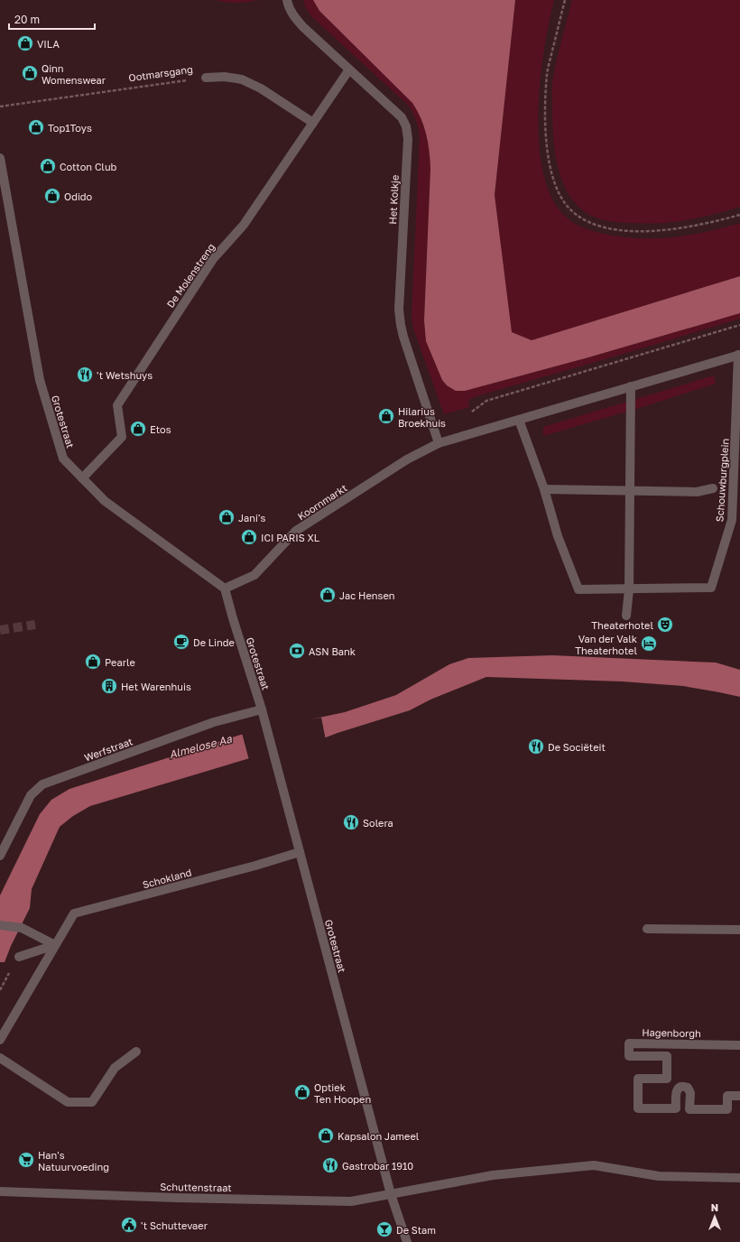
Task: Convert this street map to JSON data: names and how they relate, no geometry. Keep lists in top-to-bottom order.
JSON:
{
  "streets": {
    "street": [
      "Ootmarsgang",
      "Het Kolkje",
      "De Molenstreng",
      "Grotestraat",
      "Schouwburgplein",
      "Koornmarkt",
      "Werfstraat",
      "Schokland",
      "Hagenborgh",
      "Schuttenstraat"
    ]
  },
  "crossings": [
    ["Ootmarsgang", "De Molenstreng"],
    ["Het Kolkje", "De Molenstreng"],
    ["Het Kolkje", "Schouwburgplein"],
    ["Het Kolkje", "Koornmarkt"],
    ["De Molenstreng", "Grotestraat"],
    ["Grotestraat", "Koornmarkt"],
    ["Grotestraat", "Werfstraat"],
    ["Grotestraat", "Schokland"],
    ["Grotestraat", "Schuttenstraat"],
    ["Schouwburgplein", "Koornmarkt"]
  ],
  "water": ["Almelose Aa"],
  "places": {
    "shop": [
      "VILA",
      "Qinn Womenswear",
      "Top1Toys",
      "Cotton Club",
      "Odido",
      "Hilarius Broekhuis",
      "Etos",
      "Jani's",
      "ICI PARIS XL",
      "Jac Hensen",
      "Pearle",
      "Optiek Ten Hoopen",
      "Kapsalon Jameel"
    ],
    "restaurant": [
      "'t Wetshuys",
      "De Sociëteit",
      "Solera",
      "Gastrobar 1910"
    ],
    "theatre": ["Theaterhotel"],
    "cafe": ["De Linde"],
    "hotel": ["Van der Valk Theaterhotel"],
    "bank": ["ASN Bank"],
    "building": ["Het Warenhuis"],
    "supermarket": ["Han's Natuurvoeding"],
    "public building": ["'t Schuttevaer"],
    "bar": ["De Stam"]
  },
  "scale_bar": "20 m",
  "north": "top"
}
